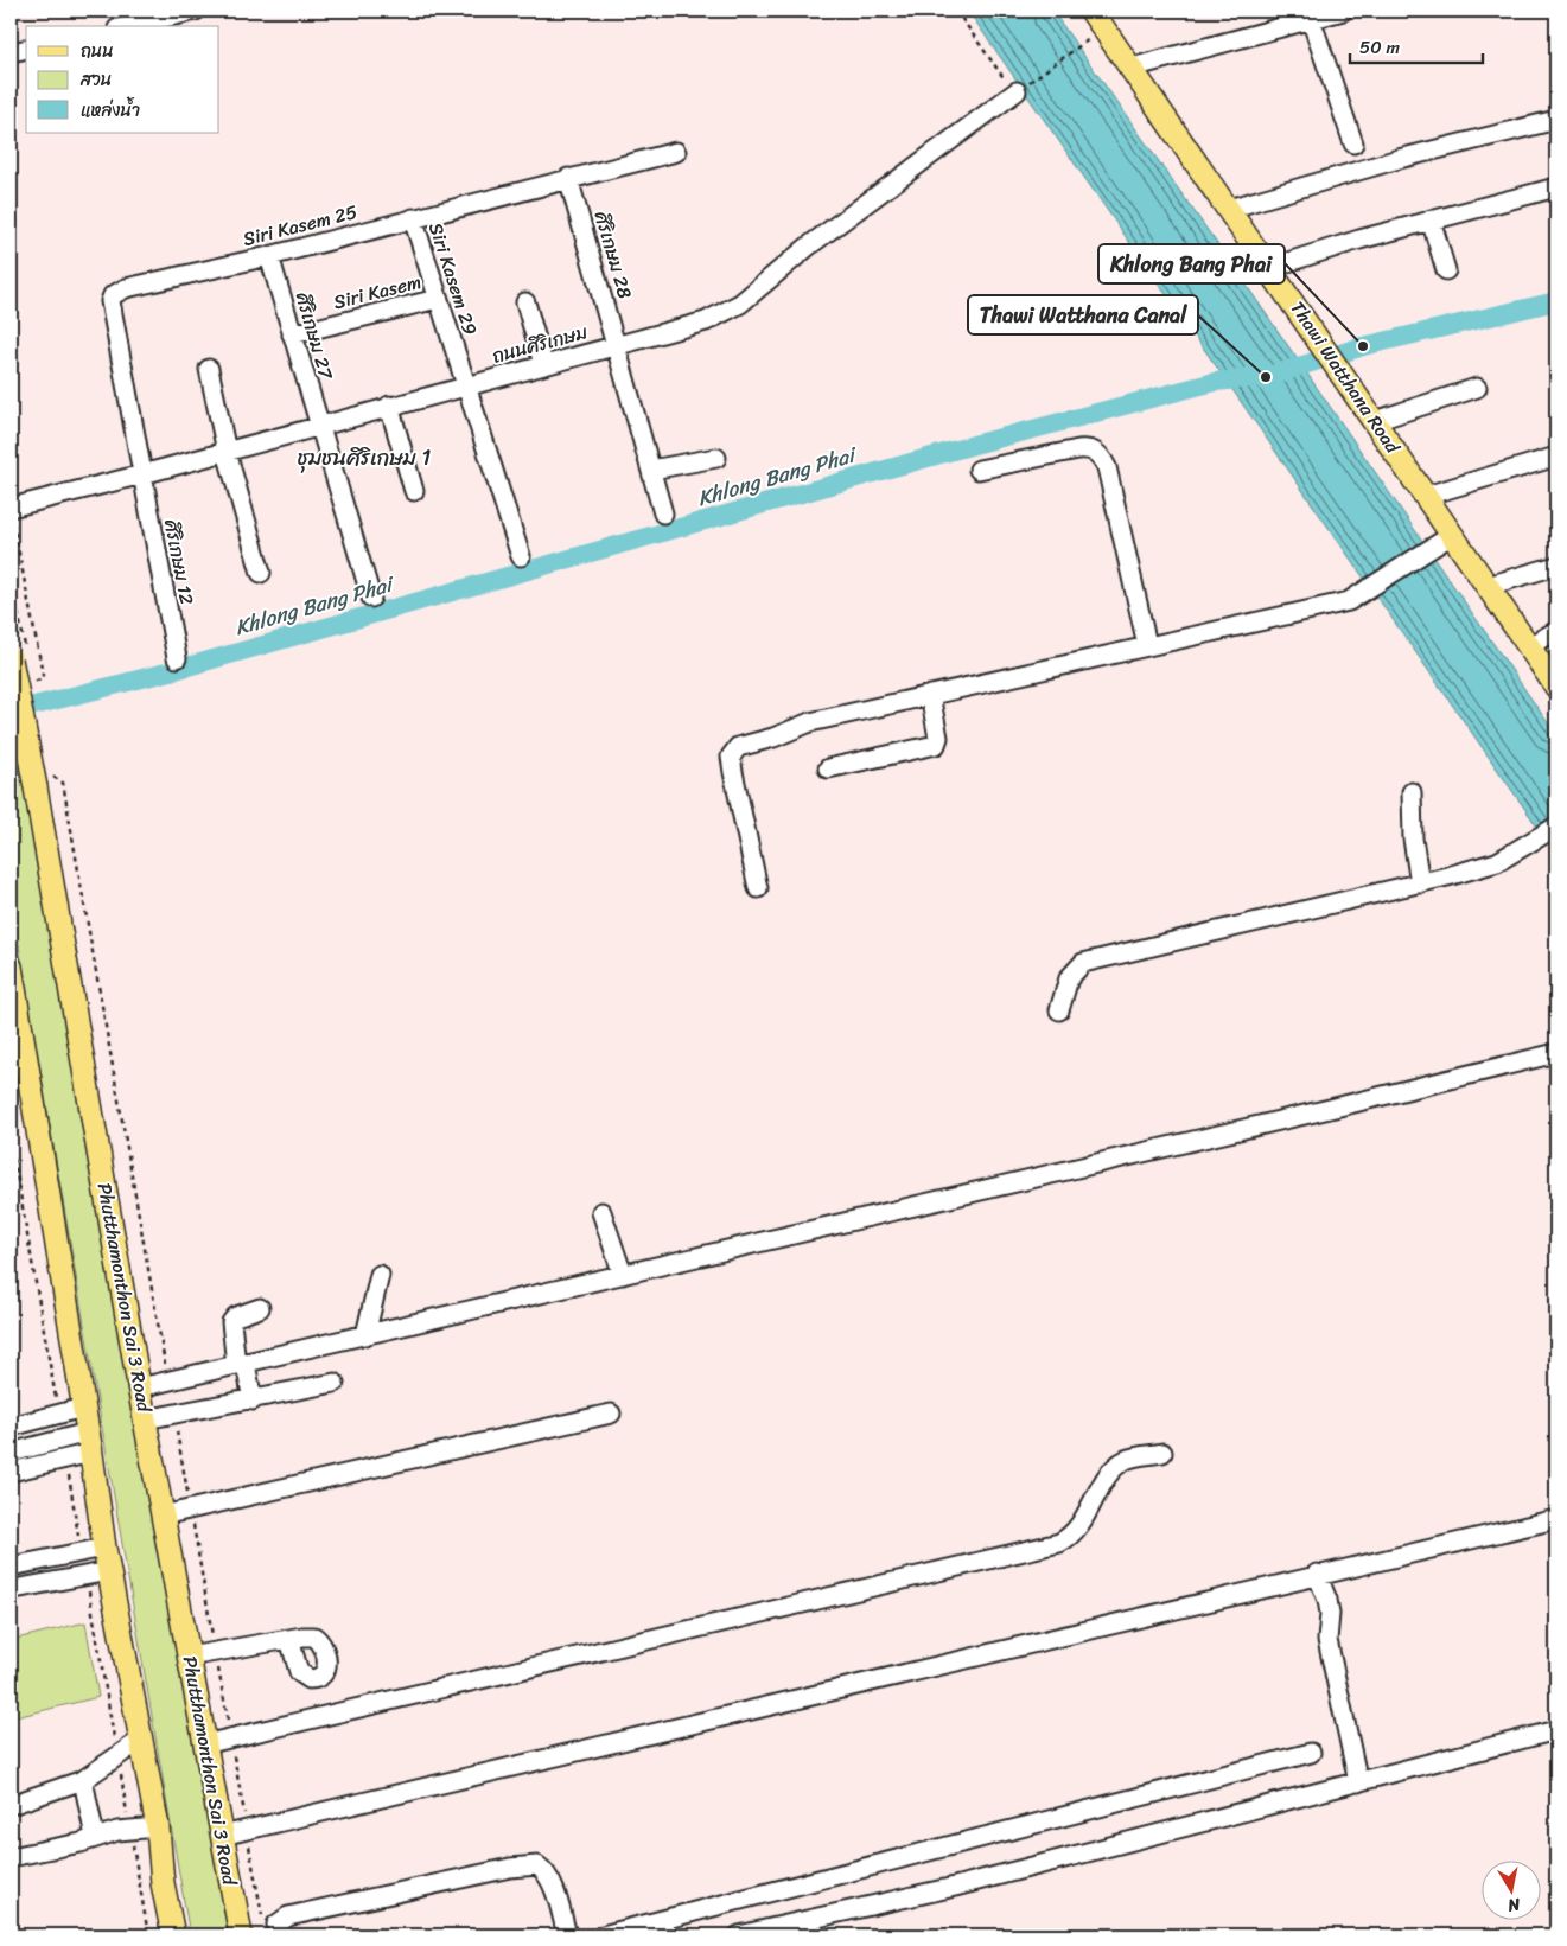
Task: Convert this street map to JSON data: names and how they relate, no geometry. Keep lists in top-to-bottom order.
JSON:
{
  "streets": {
    "main road": ["Thawi Watthana Road", "Phutthamonthon Sai 3 Road"],
    "street": [
      "Siri Kasem 25",
      "ศิริเกษม 28",
      "Siri Kasem 29",
      "Siri Kasem",
      "ศิริเกษม 27",
      "ถนนศิริเกษม",
      "ศิริเกษม 12"
    ]
  },
  "crossings": [
    ["Siri Kasem 25", "ศิริเกษม 28"],
    ["Siri Kasem 25", "Siri Kasem 29"],
    ["Siri Kasem 25", "ศิริเกษม 27"],
    ["Siri Kasem 25", "ถนนศิริเกษม"],
    ["Siri Kasem 25", "ศิริเกษม 12"],
    ["ศิริเกษม 28", "ถนนศิริเกษม"],
    ["Siri Kasem 29", "Siri Kasem"],
    ["Siri Kasem 29", "ถนนศิริเกษม"],
    ["Siri Kasem", "ศิริเกษม 27"],
    ["ศิริเกษม 27", "ถนนศิริเกษม"],
    ["ถนนศิริเกษม", "ศิริเกษม 12"]
  ],
  "districts": ["ชุมชนศิริเกษม 1"],
  "water": ["Khlong Bang Phai"],
  "places": ["Khlong Bang Phai", "Thawi Watthana Canal"],
  "legend": ["ถนน", "สวน", "แหล่งน้ำ"],
  "scale_bar": "50 m",
  "north": "bottom"
}
